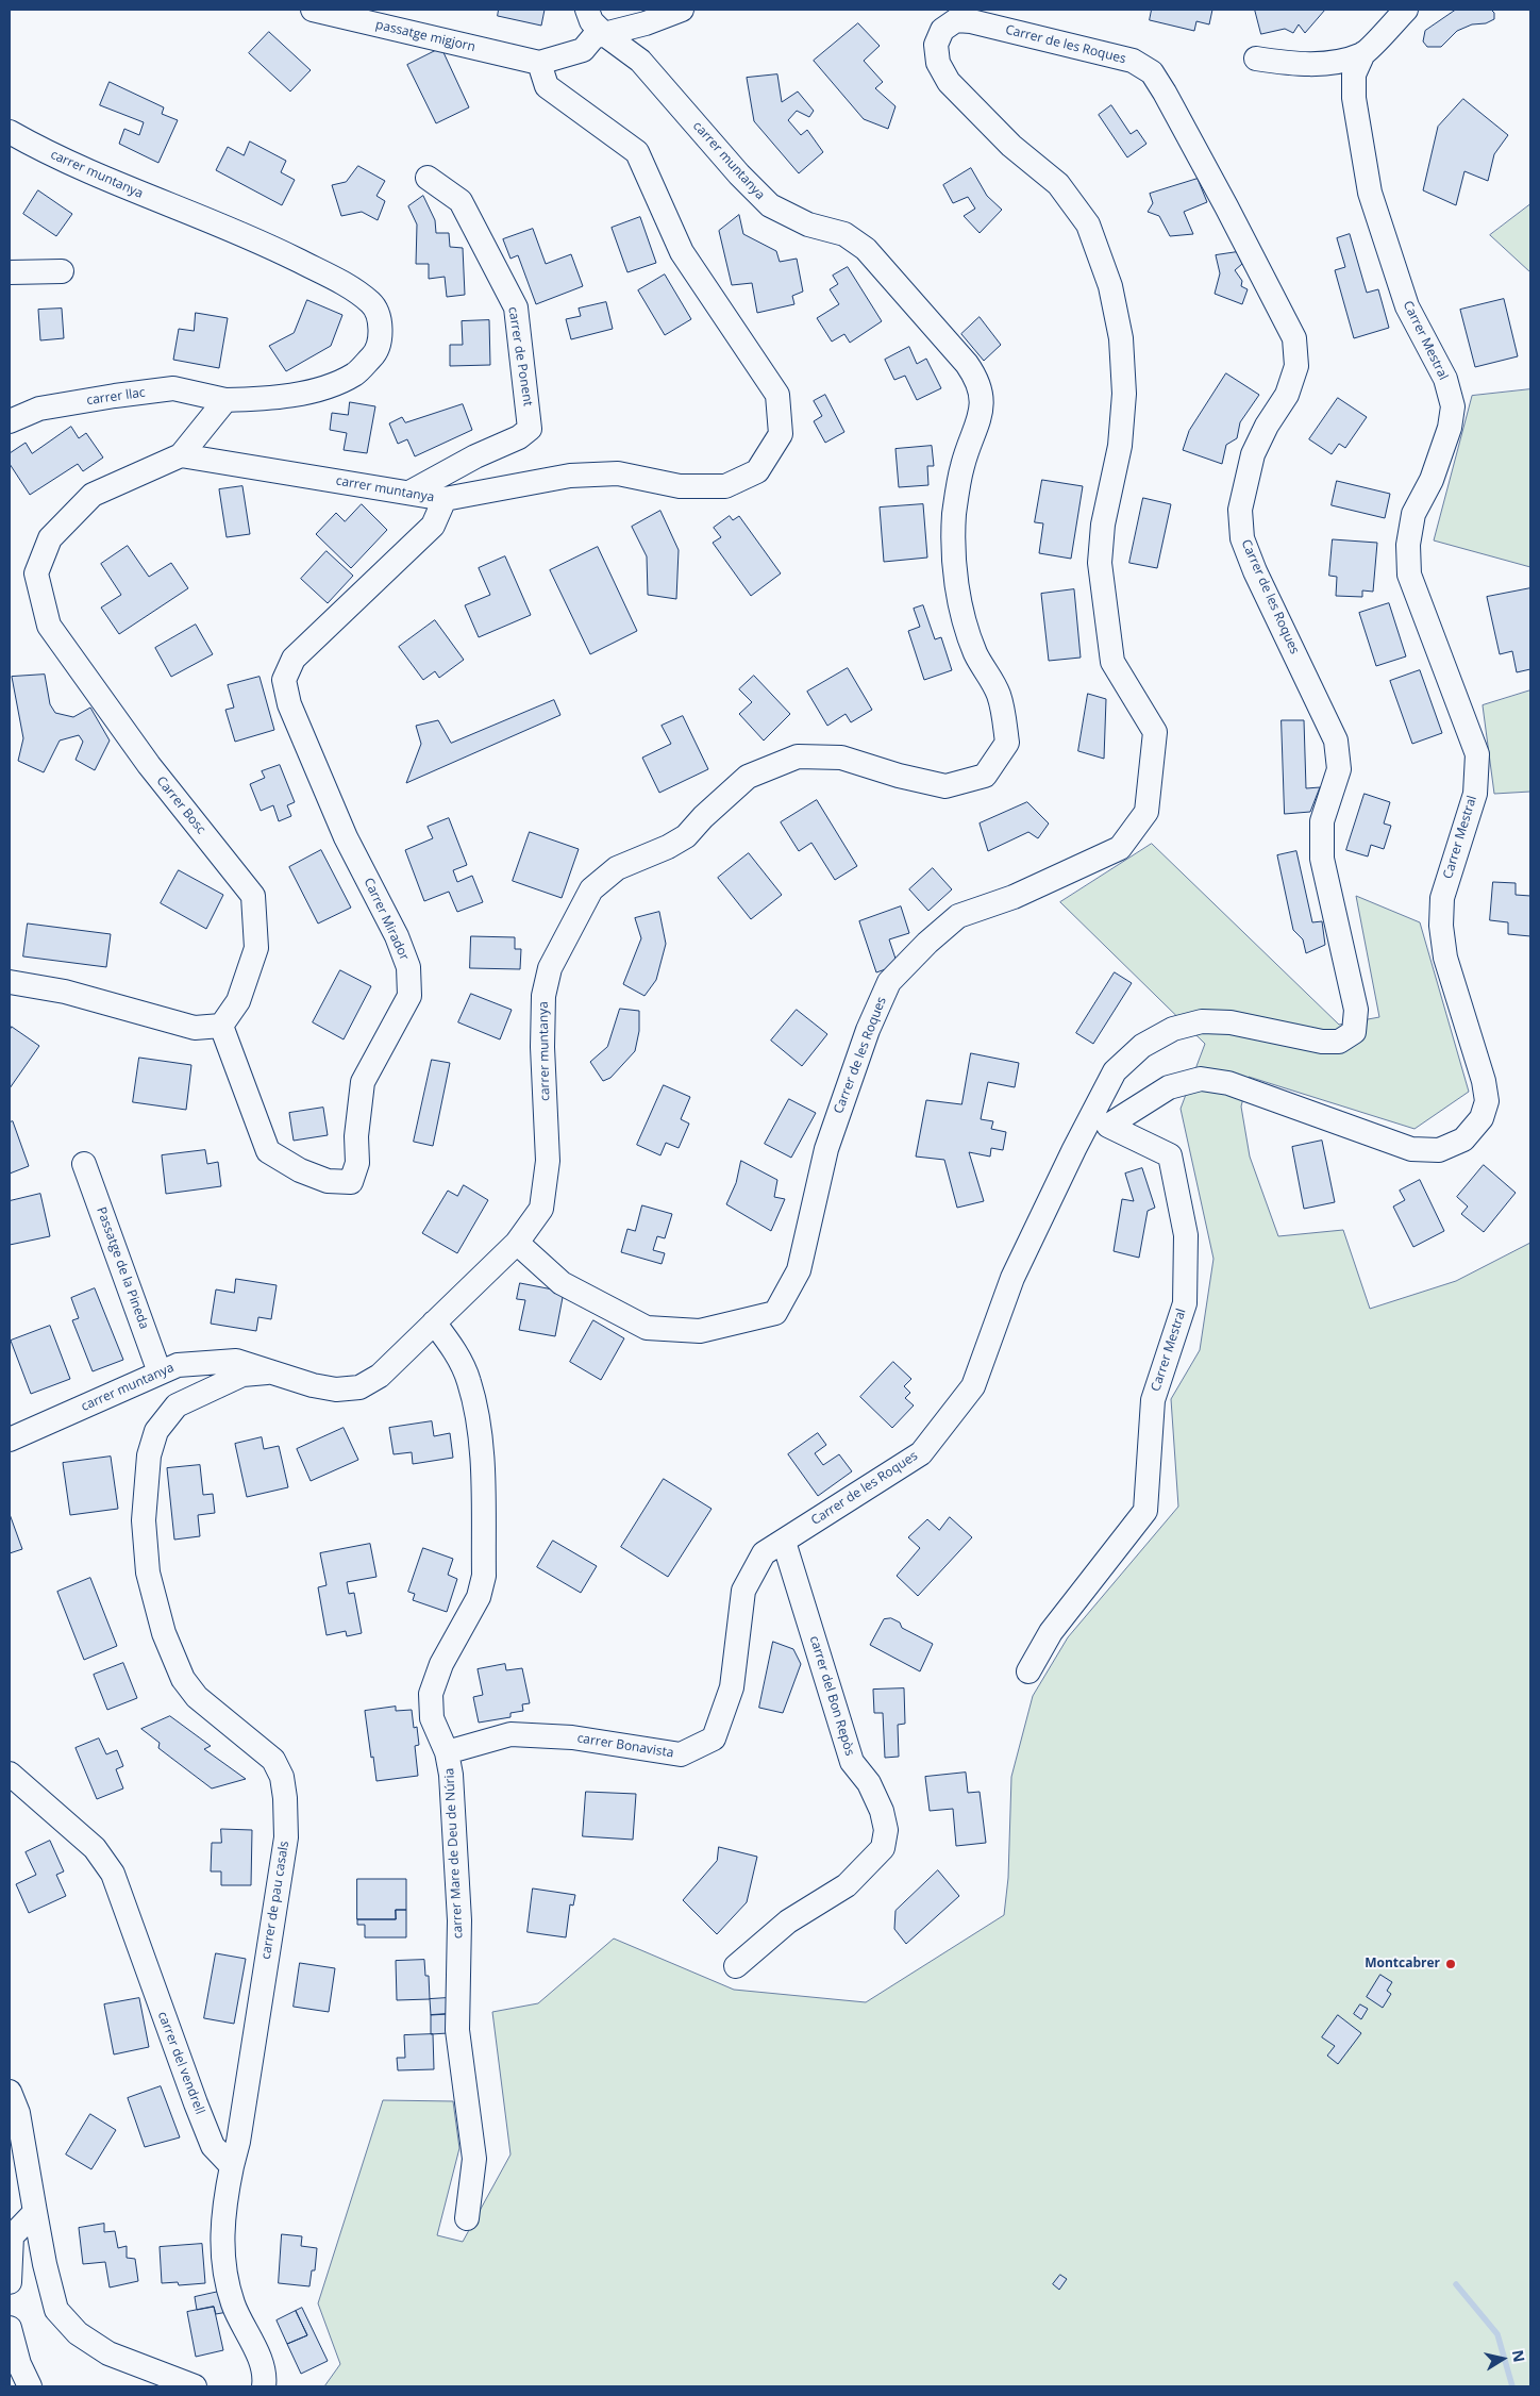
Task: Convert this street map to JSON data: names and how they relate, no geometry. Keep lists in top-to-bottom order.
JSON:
{
  "streets": {
    "street": [
      "passatge migjorn",
      "Carrer de les Roques",
      "carrer muntanya",
      "Carrer Mestral",
      "carrer de Ponent",
      "carrer llac",
      "Carrer Bosc",
      "Carrer Mirador",
      "Passatge de la Pineda",
      "carrer del Bon Repòs",
      "carrer Bonavista",
      "carrer Mare de Deu de Núria",
      "carrer de pau casals",
      "carrer del vendrell"
    ]
  },
  "crossings": [
    ["passatge migjorn", "carrer muntanya"],
    ["Carrer de les Roques", "carrer muntanya"],
    ["Carrer de les Roques", "Carrer Mestral"],
    ["Carrer de les Roques", "carrer del Bon Repòs"],
    ["Carrer de les Roques", "carrer Bonavista"],
    ["carrer muntanya", "carrer de Ponent"],
    ["carrer muntanya", "carrer llac"],
    ["carrer muntanya", "Carrer Bosc"],
    ["carrer muntanya", "Carrer Mirador"],
    ["carrer muntanya", "Passatge de la Pineda"],
    ["carrer muntanya", "carrer Mare de Deu de Núria"],
    ["carrer muntanya", "carrer de pau casals"],
    ["Carrer Bosc", "Carrer Mirador"],
    ["carrer del Bon Repòs", "carrer Bonavista"],
    ["carrer Bonavista", "carrer Mare de Deu de Núria"],
    ["carrer de pau casals", "carrer del vendrell"]
  ],
  "places": ["Montcabrer"],
  "north": "right"
}
